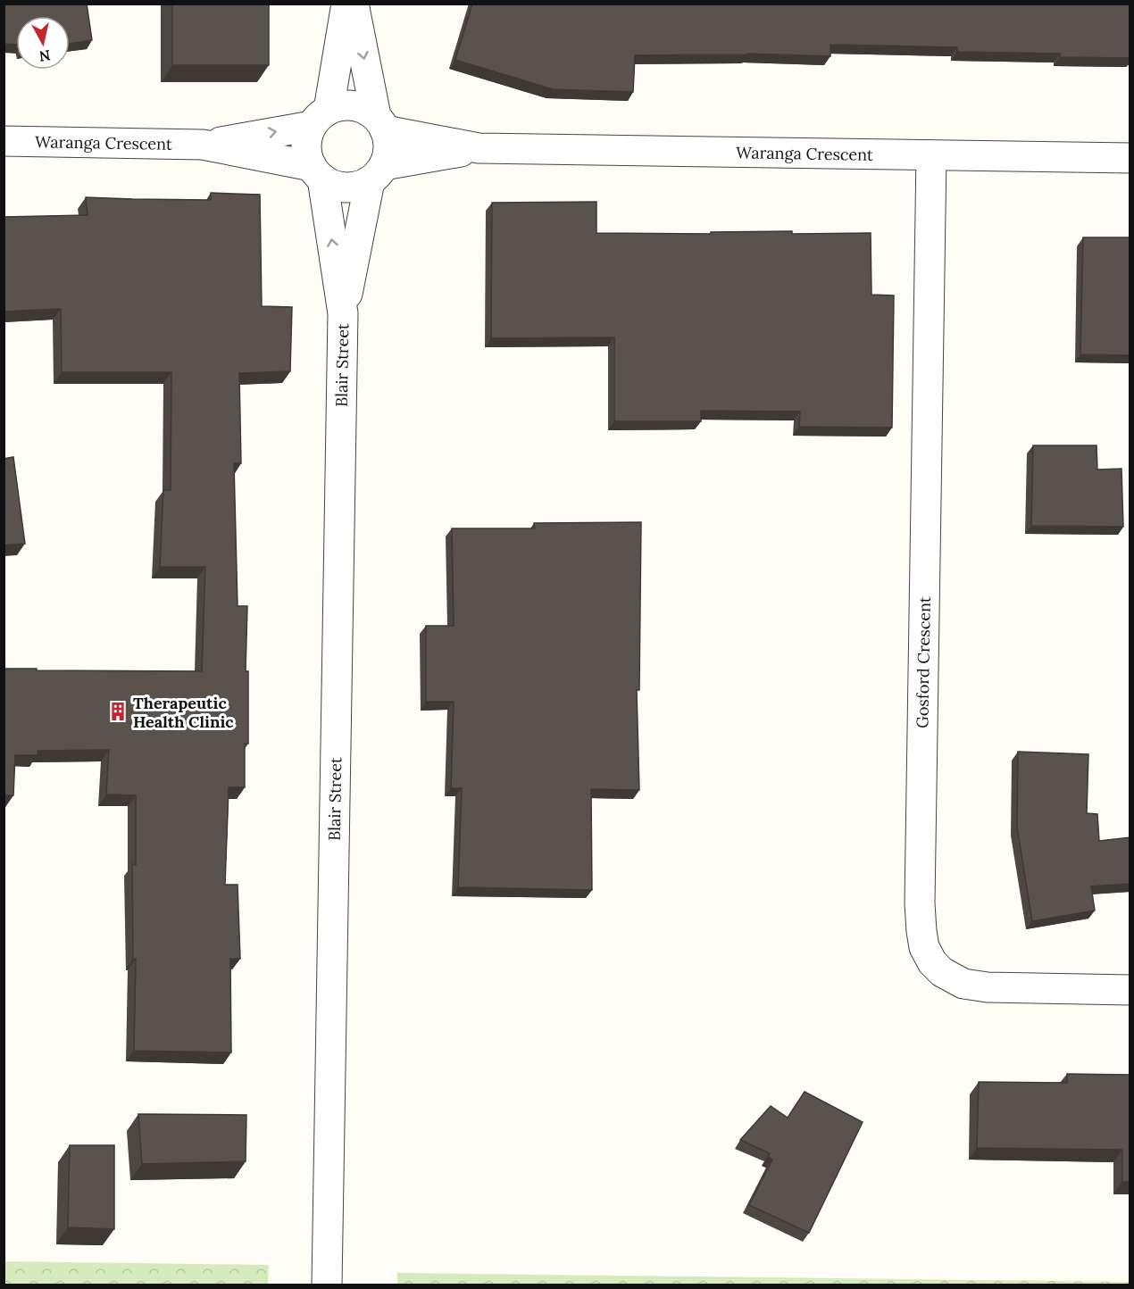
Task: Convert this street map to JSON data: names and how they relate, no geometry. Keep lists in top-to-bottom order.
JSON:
{
  "streets": {
    "street": ["Waranga Crescent", "Blair Street", "Gosford Crescent"]
  },
  "crossings": [
    ["Waranga Crescent", "Blair Street"],
    ["Waranga Crescent", "Gosford Crescent"]
  ],
  "places": {
    "building": ["Therapeutic Health Clinic"]
  },
  "north": "bottom"
}
